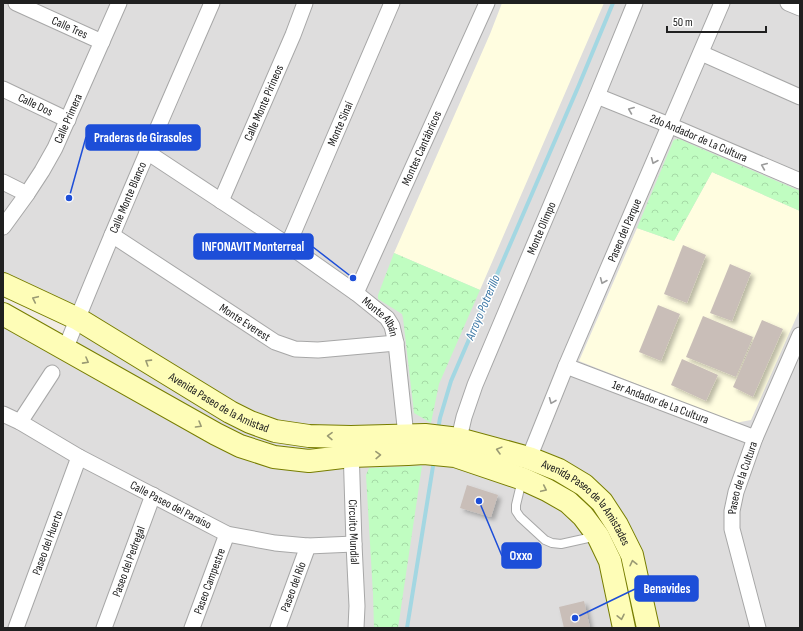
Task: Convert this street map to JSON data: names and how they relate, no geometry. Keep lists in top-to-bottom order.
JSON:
{
  "streets": {
    "street": [
      "Calle Tres",
      "Calle Monte Pirineos",
      "Calle Dos",
      "Calle Primera",
      "Monte Sinaí",
      "2do Andador de La Cultura",
      "Montes Cantábricos",
      "Calle Monte Blanco",
      "Monte Olimpo",
      "Paseo del Parque",
      "Monte Albán",
      "Monte Everest",
      "Avenida Paseo de la Amistad",
      "1er Andador de La Cultura",
      "Paseo de la Cultura",
      "Calle Paseo del Paraíso",
      "Avenida Paseo de la Amistades",
      "Circuito Mundial",
      "Paseo del Huerto",
      "Paseo del Pedregal",
      "Paseo Campestre",
      "Paseo del Río"
    ]
  },
  "crossings": [
    ["Calle Tres", "Calle Primera"],
    ["Calle Monte Pirineos", "Monte Albán"],
    ["Calle Dos", "Calle Primera"],
    ["Monte Sinaí", "Monte Albán"],
    ["2do Andador de La Cultura", "Monte Olimpo"],
    ["2do Andador de La Cultura", "Paseo del Parque"],
    ["Montes Cantábricos", "Monte Albán"],
    ["Calle Monte Blanco", "Monte Albán"],
    ["Calle Monte Blanco", "Monte Everest"],
    ["Calle Monte Blanco", "Avenida Paseo de la Amistad"],
    ["Monte Olimpo", "Monte Albán"],
    ["Monte Olimpo", "Avenida Paseo de la Amistad"],
    ["Monte Olimpo", "Avenida Paseo de la Amistades"],
    ["Paseo del Parque", "1er Andador de La Cultura"],
    ["Paseo del Parque", "Avenida Paseo de la Amistades"],
    ["Monte Albán", "Monte Everest"],
    ["Monte Albán", "Avenida Paseo de la Amistad"],
    ["Monte Albán", "Avenida Paseo de la Amistades"],
    ["Avenida Paseo de la Amistad", "Avenida Paseo de la Amistades"],
    ["Avenida Paseo de la Amistad", "Circuito Mundial"],
    ["1er Andador de La Cultura", "Paseo de la Cultura"],
    ["Calle Paseo del Paraíso", "Circuito Mundial"],
    ["Calle Paseo del Paraíso", "Paseo del Huerto"],
    ["Calle Paseo del Paraíso", "Paseo del Pedregal"],
    ["Calle Paseo del Paraíso", "Paseo Campestre"],
    ["Calle Paseo del Paraíso", "Paseo del Río"]
  ],
  "one_way": ["Paseo del Parque"],
  "water": ["Arroyo Potrerillo"],
  "places": [
    "Praderas de Girasoles",
    "INFONAVIT Monterreal",
    "Oxxo",
    "Benavides"
  ],
  "scale_bar": "50 m"
}
